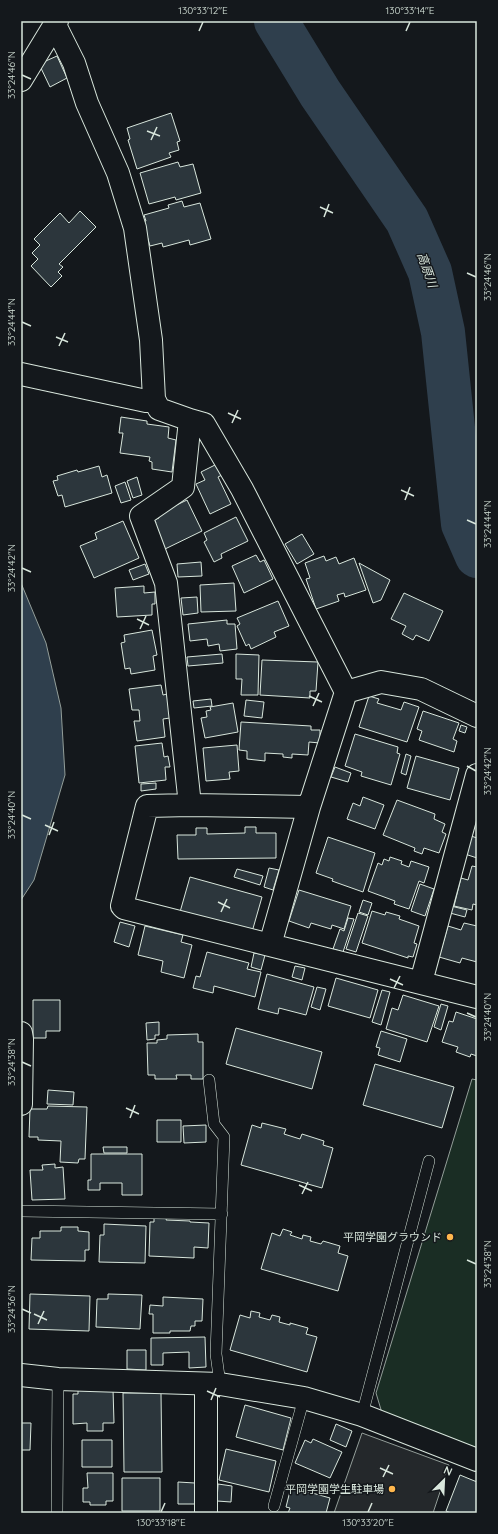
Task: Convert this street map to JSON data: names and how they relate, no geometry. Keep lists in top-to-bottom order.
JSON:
{
  "water": ["高原川"],
  "places": ["平岡学園グラウンド", "平岡学園学生駐車場"],
  "north": "top right",
  "coordinates": [
    "130°33'12\"E",
    "130°33'14\"E",
    "33°24'46\"N",
    "33°24'44\"N",
    "33°24'42\"N",
    "33°24'40\"N",
    "33°24'38\"N",
    "33°24'36\"N",
    "130°33'18\"E",
    "130°33'20\"E"
  ]
}
